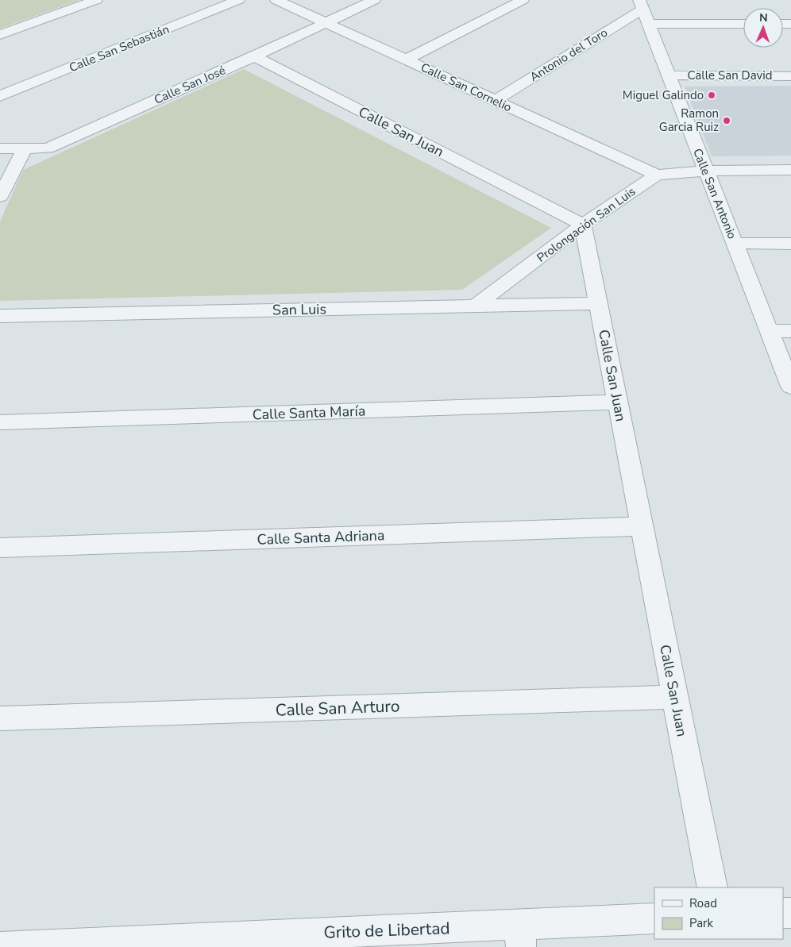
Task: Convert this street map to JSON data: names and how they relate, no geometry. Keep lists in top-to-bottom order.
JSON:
{
  "streets": {
    "street": [
      "Calle San Sebastián",
      "Antonio del Toro",
      "Calle San David",
      "Calle San José",
      "Calle San Cornelio",
      "Calle San Juan",
      "Calle San Antonio",
      "Prolongación San Luis",
      "San Luis",
      "Calle Santa María",
      "Calle Santa Adriana",
      "Calle San Arturo",
      "Grito de Libertad"
    ]
  },
  "crossings": [
    ["Antonio del Toro", "Calle San Cornelio"],
    ["Antonio del Toro", "Calle San Antonio"],
    ["Calle San David", "Calle San Antonio"],
    ["Calle San José", "Calle San Cornelio"],
    ["Calle San José", "Calle San Juan"],
    ["Calle San Cornelio", "Prolongación San Luis"],
    ["Calle San Juan", "Prolongación San Luis"],
    ["Calle San Juan", "San Luis"],
    ["Calle San Juan", "Calle Santa María"],
    ["Calle San Juan", "Calle Santa Adriana"],
    ["Calle San Juan", "Calle San Arturo"],
    ["Calle San Antonio", "Prolongación San Luis"],
    ["Prolongación San Luis", "San Luis"]
  ],
  "places": ["Miguel Galindo", "Ramon Garcia Ruiz"],
  "legend": ["Road", "Park"],
  "north": "top"
}
